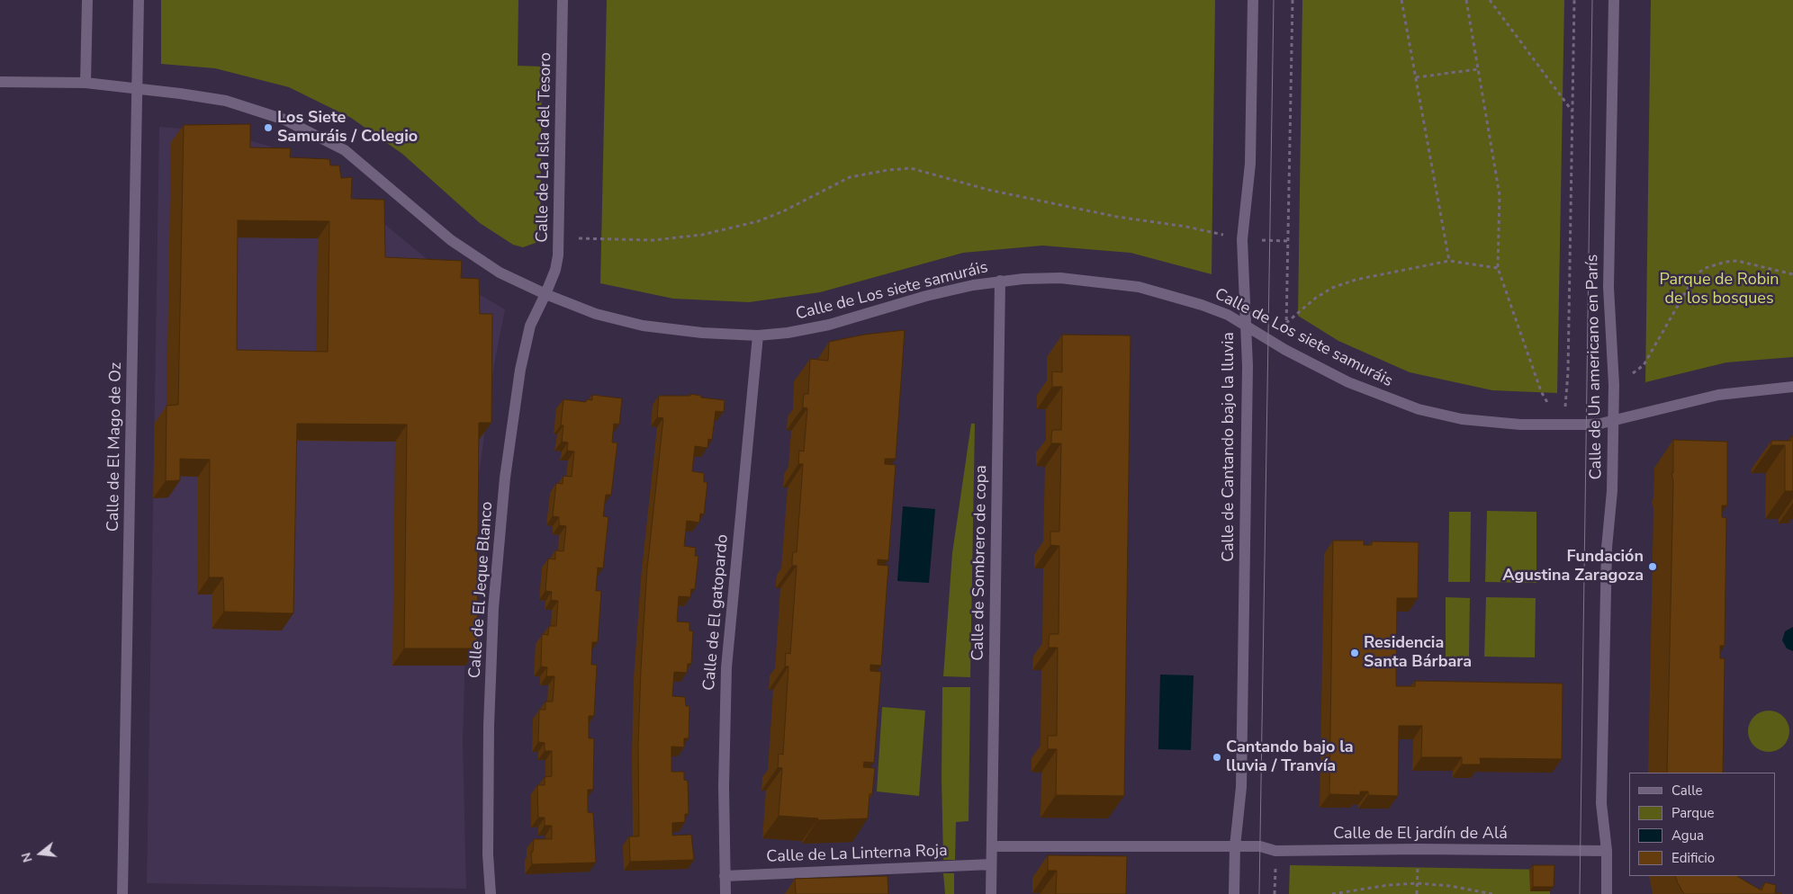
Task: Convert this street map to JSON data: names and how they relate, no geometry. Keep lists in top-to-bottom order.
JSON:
{
  "streets": {
    "street": [
      "Calle de La Isla del Tesoro",
      "Calle de Los siete samuráis",
      "Calle de Un americano en París",
      "Calle de El Mago de Oz",
      "Calle de Cantando bajo la lluvia",
      "Calle de Sombrero de copa",
      "Calle de El Jeque Blanco",
      "Calle de El gatopardo",
      "Calle de El jardín de Alá",
      "Calle de La Linterna Roja"
    ]
  },
  "crossings": [
    ["Calle de La Isla del Tesoro", "Calle de Los siete samuráis"],
    ["Calle de La Isla del Tesoro", "Calle de El Jeque Blanco"],
    ["Calle de Los siete samuráis", "Calle de Un americano en París"],
    ["Calle de Los siete samuráis", "Calle de El Mago de Oz"],
    ["Calle de Los siete samuráis", "Calle de Cantando bajo la lluvia"],
    ["Calle de Los siete samuráis", "Calle de Sombrero de copa"],
    ["Calle de Los siete samuráis", "Calle de El Jeque Blanco"],
    ["Calle de Los siete samuráis", "Calle de El gatopardo"],
    ["Calle de Un americano en París", "Calle de El jardín de Alá"],
    ["Calle de Cantando bajo la lluvia", "Calle de El jardín de Alá"],
    ["Calle de Sombrero de copa", "Calle de La Linterna Roja"],
    ["Calle de El gatopardo", "Calle de La Linterna Roja"]
  ],
  "parks": ["Parque de Robin de los bosques"],
  "places": [
    "Los Siete Samuráis / Colegio",
    "Fundación Agustina Zaragoza",
    "Residencia Santa Bárbara",
    "Cantando bajo la lluvia / Tranvía"
  ],
  "legend": [
    "Calle",
    "Parque",
    "Agua",
    "Edificio"
  ],
  "north": "left"
}
